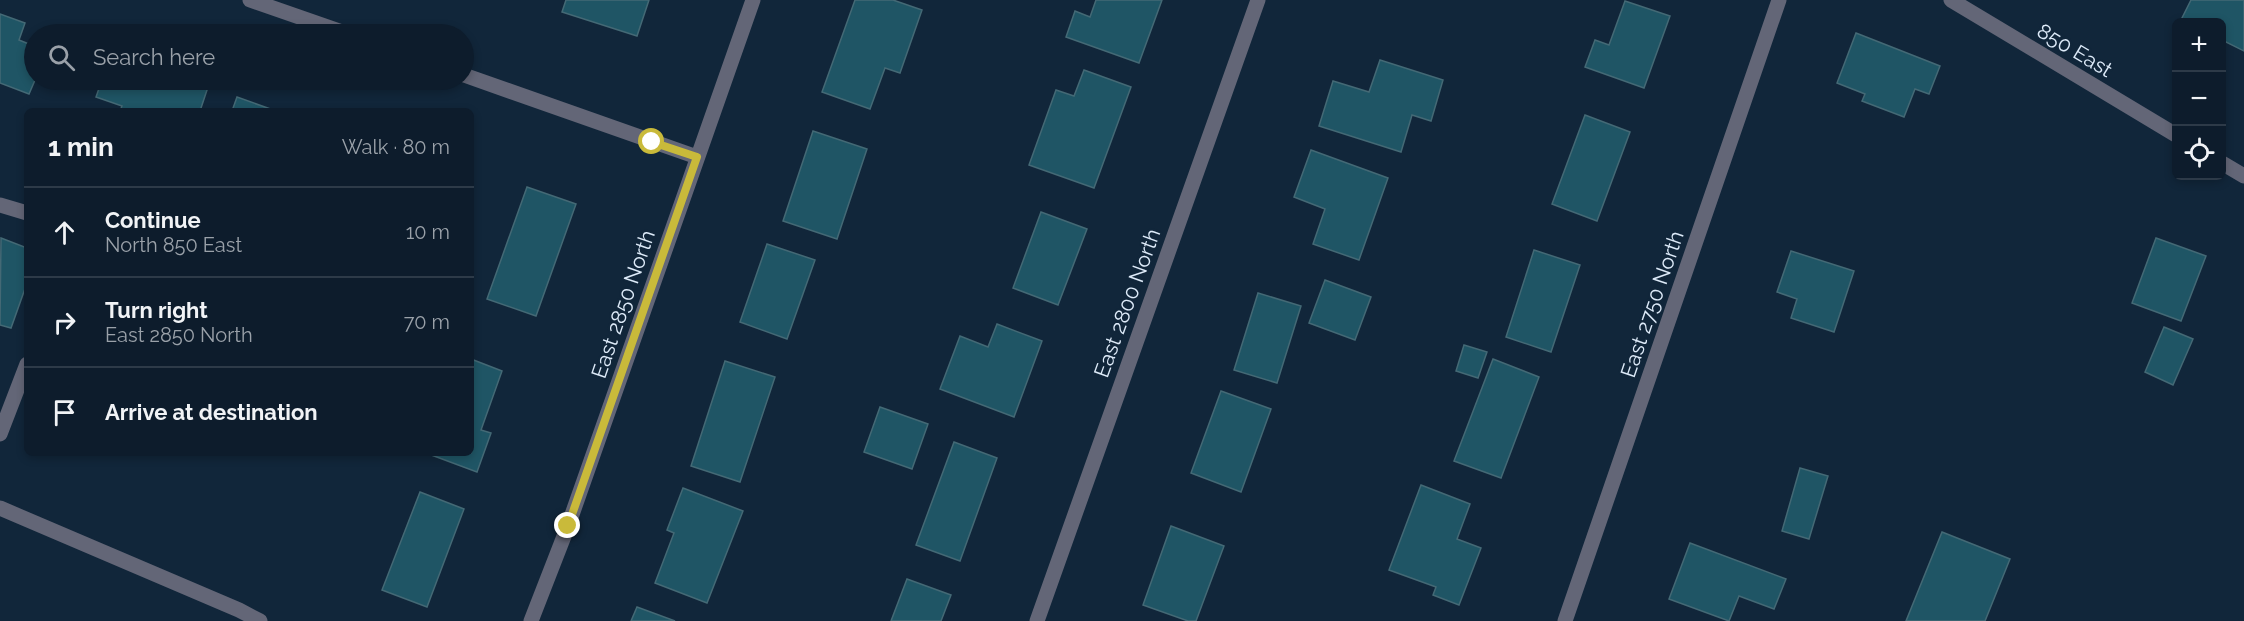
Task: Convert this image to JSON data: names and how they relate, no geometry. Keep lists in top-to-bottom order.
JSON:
{
  "streets": {
    "street": [
      "850 East",
      "East 2800 North",
      "East 2850 North",
      "East 2750 North"
    ]
  },
  "page": {
    "map_buttons": ["+", "−"],
    "search": "Search here",
    "heading": ["1 min", "Walk · 80 m"],
    "list": [
      ["Continue", "North 850 East", "10 m"],
      ["Turn right", "East 2850 North", "70 m"],
      "Arrive at destination"
    ]
  }
}
